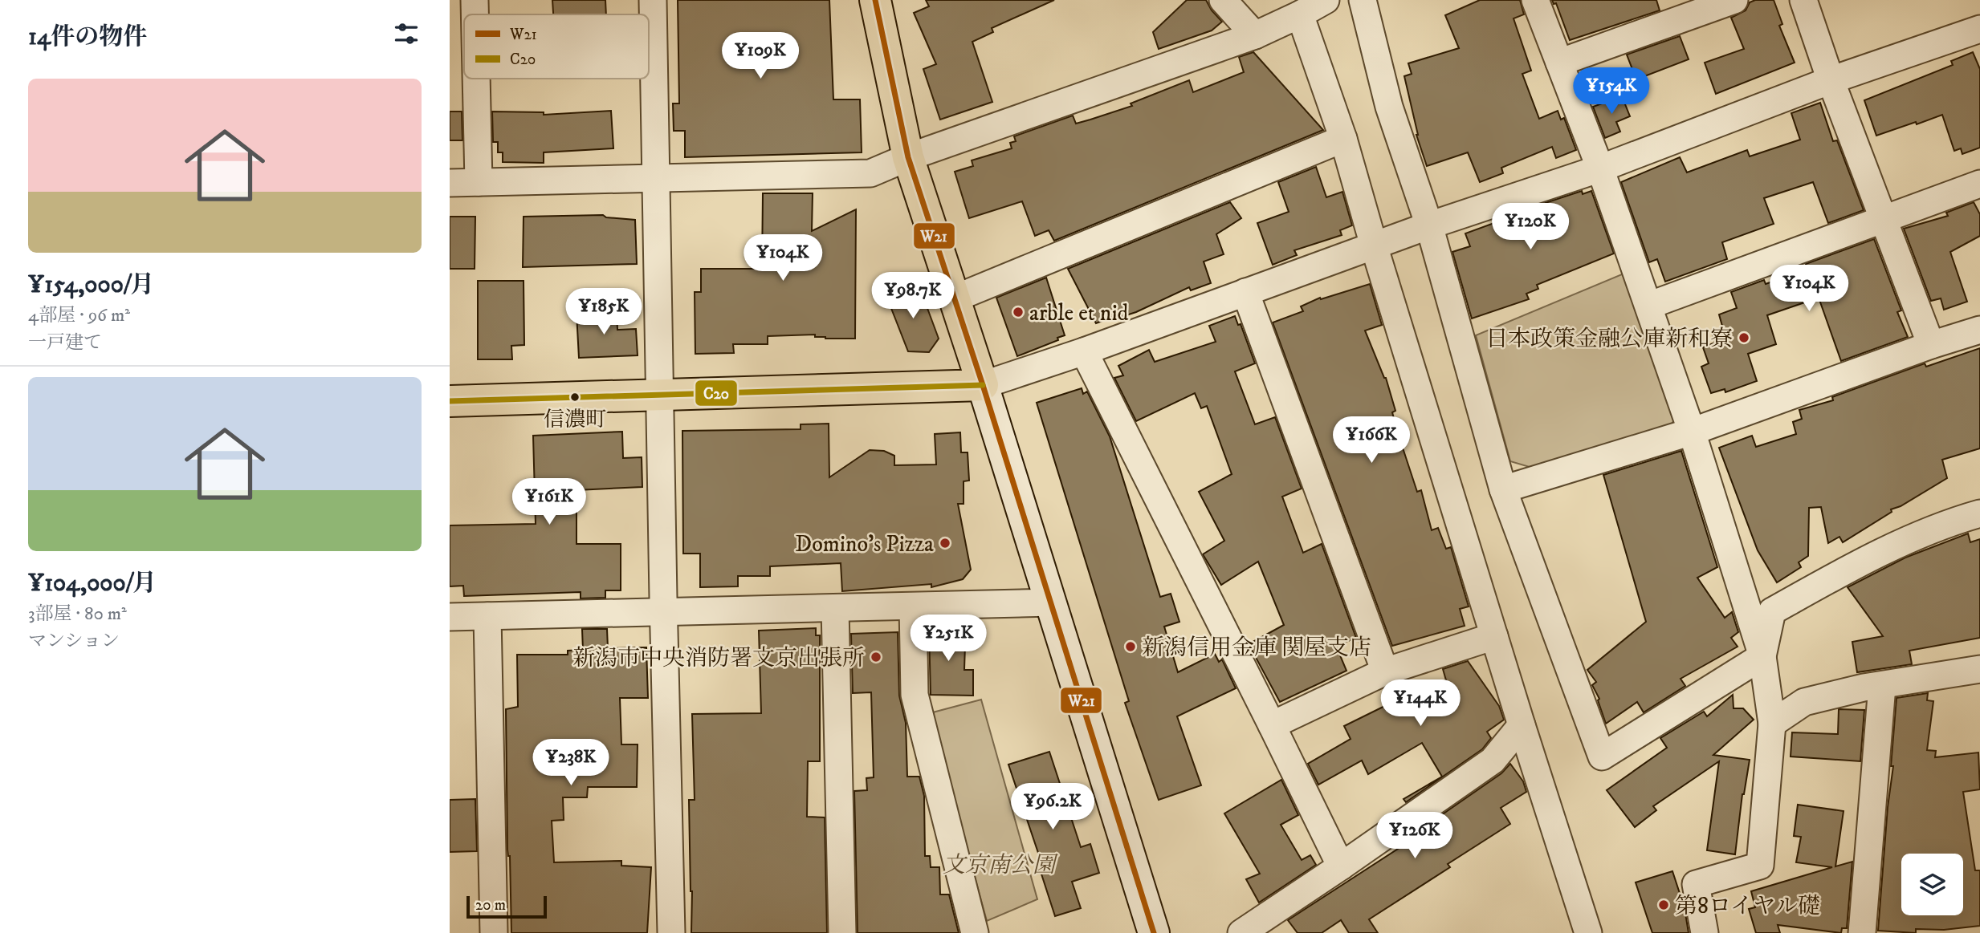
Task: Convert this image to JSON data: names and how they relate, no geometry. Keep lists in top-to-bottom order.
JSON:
{
  "parks": ["文京南公園"],
  "places": [
    "arble et nid",
    "日本政策金融公庫新和寮",
    "信濃町",
    "Domino's Pizza",
    "新潟信用金庫 関屋支店",
    "新潟市中央消防署文京出張所",
    "第8ロイヤル礎"
  ],
  "lines": ["transit line W21", "transit line C20"],
  "legend": ["W21", "C20"],
  "scale_bar": "20 m",
  "page": {
    "heading": "14件の物件",
    "price": [
      "¥109K",
      "¥154K",
      "¥120K",
      "¥104K",
      "¥104K",
      "¥98.7K",
      "¥185K",
      "¥166K",
      "¥161K",
      "¥251K",
      "¥144K",
      "¥238K",
      "¥96.2K",
      "¥126K"
    ],
    "list": [
      {
        "name": "¥154,000/月",
        "note": "4部屋 · 96 m² · 一戸建て"
      },
      {
        "name": "¥104,000/月",
        "note": "3部屋 · 80 m² · マンション"
      }
    ],
    "scale": "20 m"
  }
}
